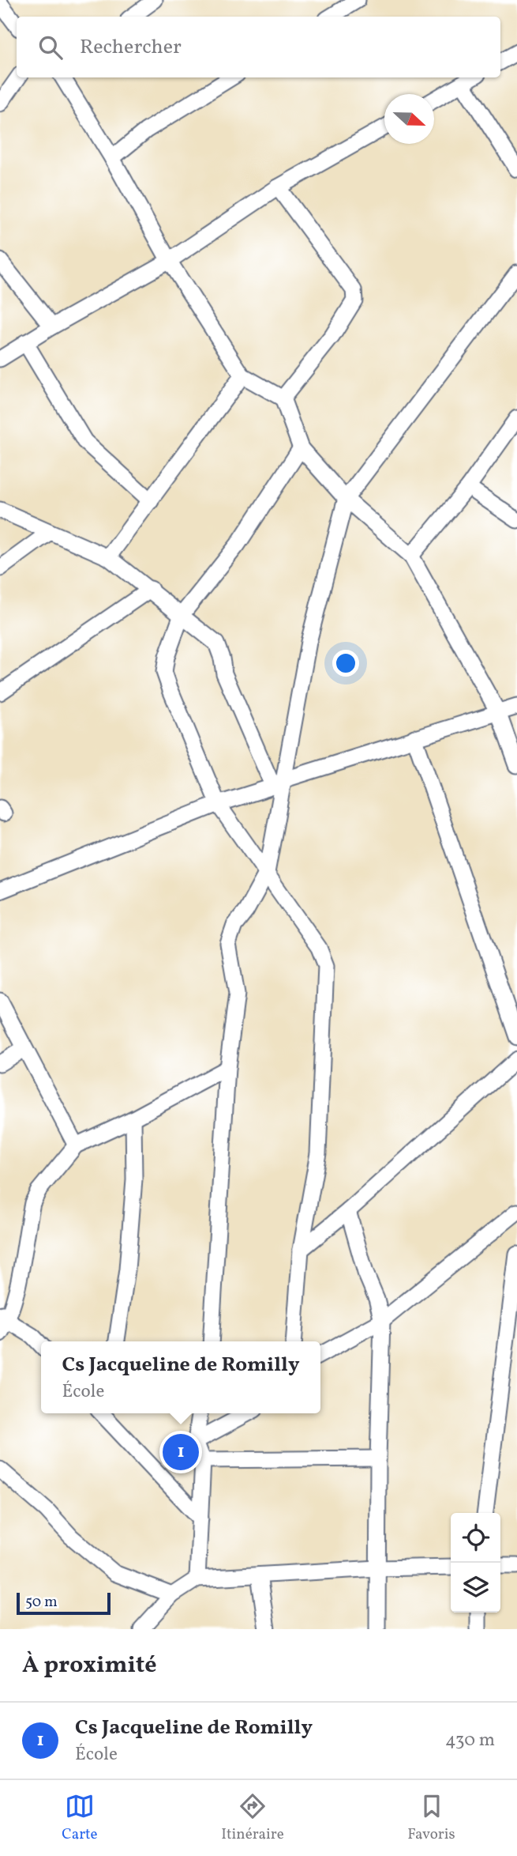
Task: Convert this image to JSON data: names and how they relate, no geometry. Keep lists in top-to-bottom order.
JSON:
{
  "scale_bar": "50 m",
  "north": "right",
  "page": {
    "search": "Rechercher",
    "popup": ["Cs Jacqueline de Romilly", "École"],
    "pins": "1",
    "scale": "50 m",
    "heading": "À proximité",
    "list": [
      {
        "mark": "1",
        "name": "Cs Jacqueline de Romilly",
        "note": "École",
        "value": "430 m"
      }
    ],
    "nav": ["Carte", "Itinéraire", "Favoris"]
  }
}
